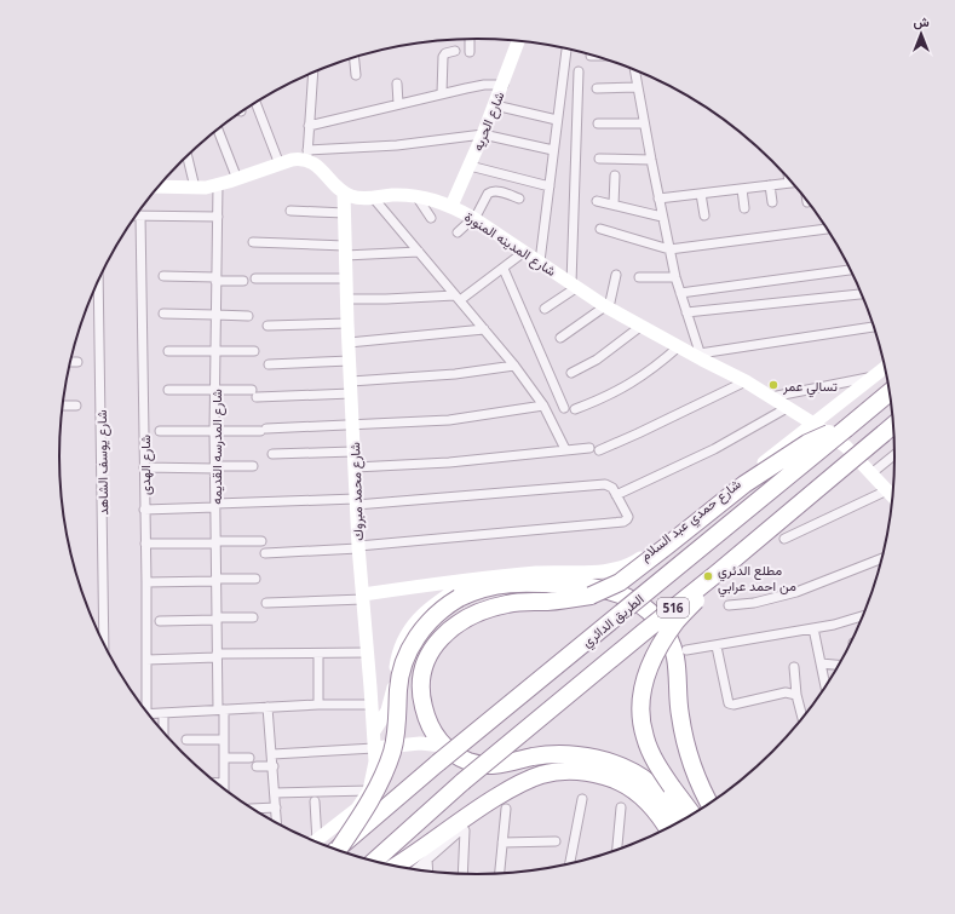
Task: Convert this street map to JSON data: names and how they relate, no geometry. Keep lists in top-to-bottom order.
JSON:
{
  "streets": {
    "highway": ["516", "الطريق الدائري"],
    "street": [
      "شارع الحريه",
      "شارع المدينه المنورة",
      "شارع المدرسه القديمه",
      "شارع يوسف الشاهد",
      "شارع الهدى",
      "شارع محمد مبروك",
      "شارع حمدي عبد السلام"
    ]
  },
  "crossings": [
    ["شارع الحريه", "شارع المدينه المنورة"],
    ["شارع المدينه المنورة", "شارع محمد مبروك"],
    ["شارع المدينه المنورة", "شارع حمدي عبد السلام"],
    ["شارع محمد مبروك", "شارع حمدي عبد السلام"]
  ],
  "places": ["تسالي عمر", "مطلع الدئري من احمد عرابي"],
  "north": "top"
}
